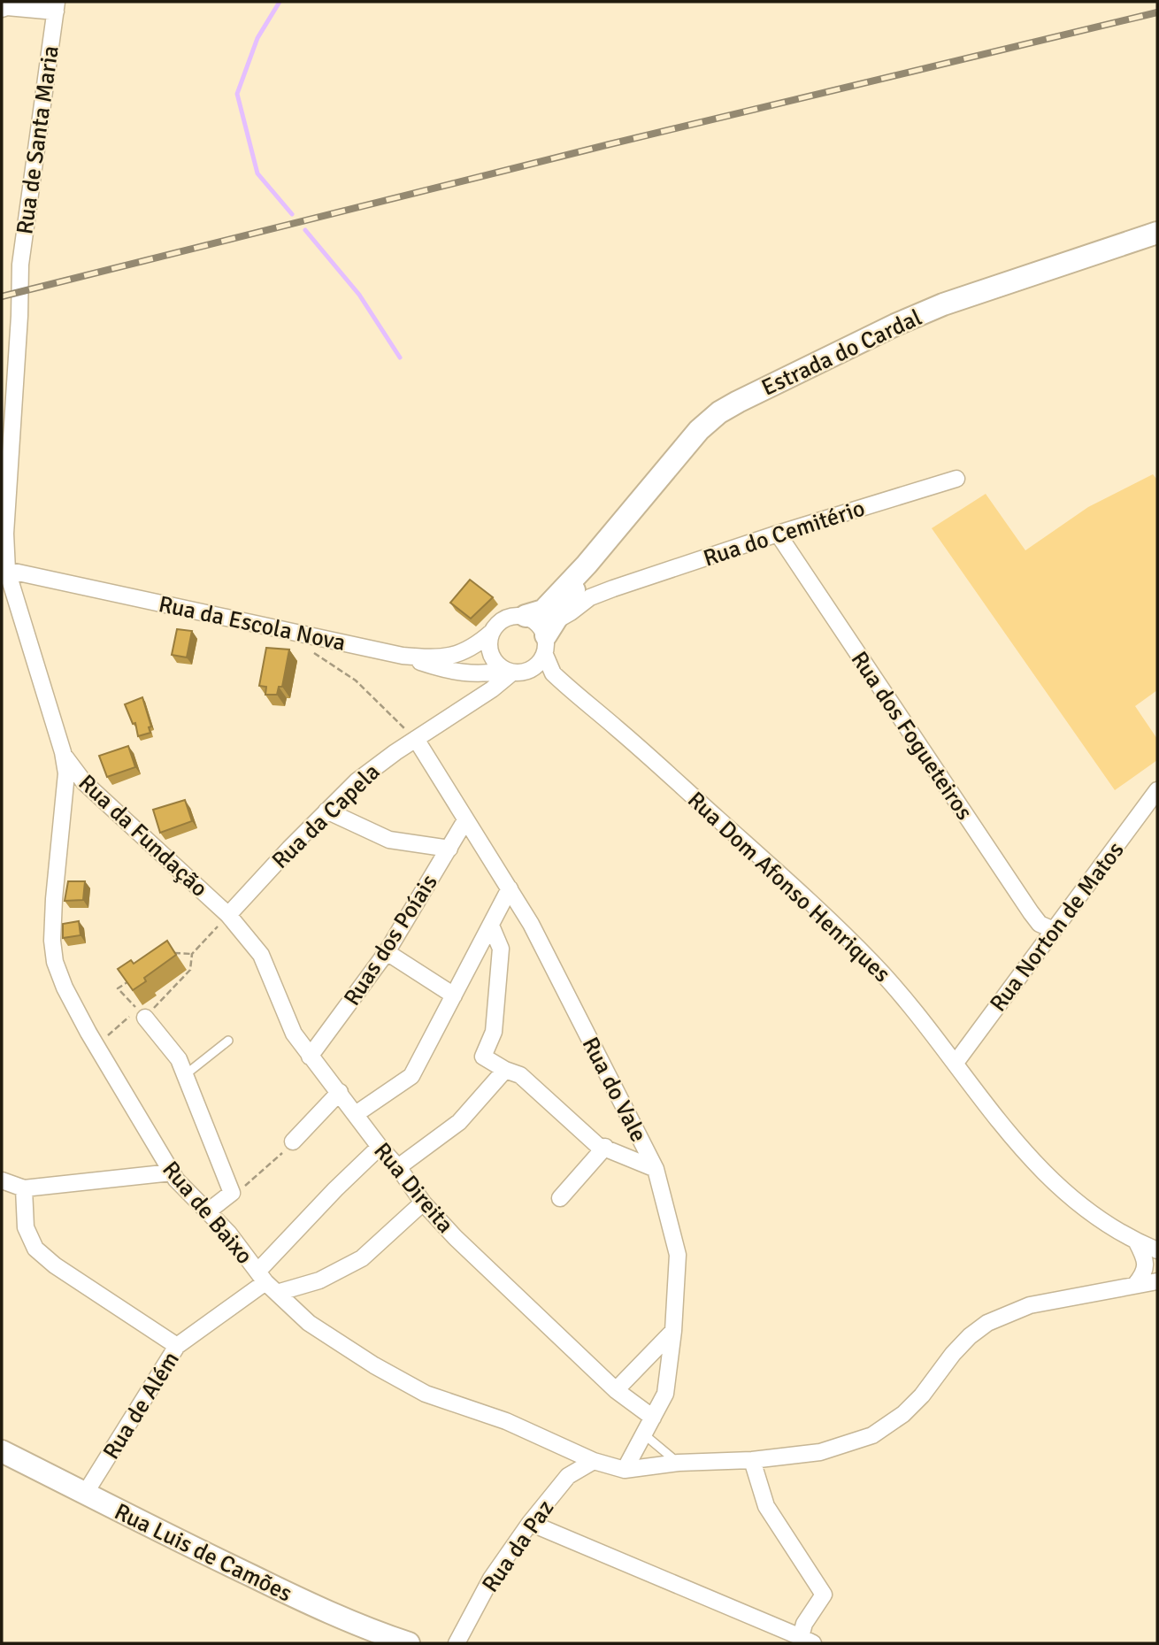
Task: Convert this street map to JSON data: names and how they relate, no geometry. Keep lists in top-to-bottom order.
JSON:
{
  "streets": {
    "street": [
      "Rua de Santa Maria",
      "Estrada do Cardal",
      "Rua do Cemitério",
      "Rua da Escola Nova",
      "Rua dos Fogueteiros",
      "Rua da Capela",
      "Rua da Fundação",
      "Rua Dom Afonso Henriques",
      "Rua Norton de Matos",
      "Ruas dos Poíais",
      "Rua do Vale",
      "Rua Direita",
      "Rua de Baixo",
      "Rua de Além",
      "Rua da Paz",
      "Rua Luis de Camões"
    ]
  },
  "crossings": [
    ["Rua de Santa Maria", "Rua da Escola Nova"],
    ["Rua de Santa Maria", "Rua da Fundação"],
    ["Rua de Santa Maria", "Rua de Baixo"],
    ["Estrada do Cardal", "Rua do Cemitério"],
    ["Estrada do Cardal", "Rua da Escola Nova"],
    ["Estrada do Cardal", "Rua da Capela"],
    ["Estrada do Cardal", "Rua Dom Afonso Henriques"],
    ["Rua do Cemitério", "Rua da Escola Nova"],
    ["Rua do Cemitério", "Rua dos Fogueteiros"],
    ["Rua do Cemitério", "Rua da Capela"],
    ["Rua do Cemitério", "Rua Dom Afonso Henriques"],
    ["Rua da Escola Nova", "Rua da Capela"],
    ["Rua da Escola Nova", "Rua Dom Afonso Henriques"],
    ["Rua dos Fogueteiros", "Rua Norton de Matos"],
    ["Rua da Capela", "Rua da Fundação"],
    ["Rua da Capela", "Rua Dom Afonso Henriques"],
    ["Rua da Capela", "Rua do Vale"],
    ["Rua da Capela", "Rua Direita"],
    ["Rua da Fundação", "Rua Direita"],
    ["Rua da Fundação", "Rua de Baixo"],
    ["Rua Dom Afonso Henriques", "Rua Norton de Matos"],
    ["Ruas dos Poíais", "Rua do Vale"],
    ["Ruas dos Poíais", "Rua Direita"],
    ["Rua do Vale", "Rua Direita"],
    ["Rua do Vale", "Rua de Baixo"],
    ["Rua de Baixo", "Rua de Além"],
    ["Rua de Baixo", "Rua da Paz"],
    ["Rua de Além", "Rua Luis de Camões"]
  ]
}
